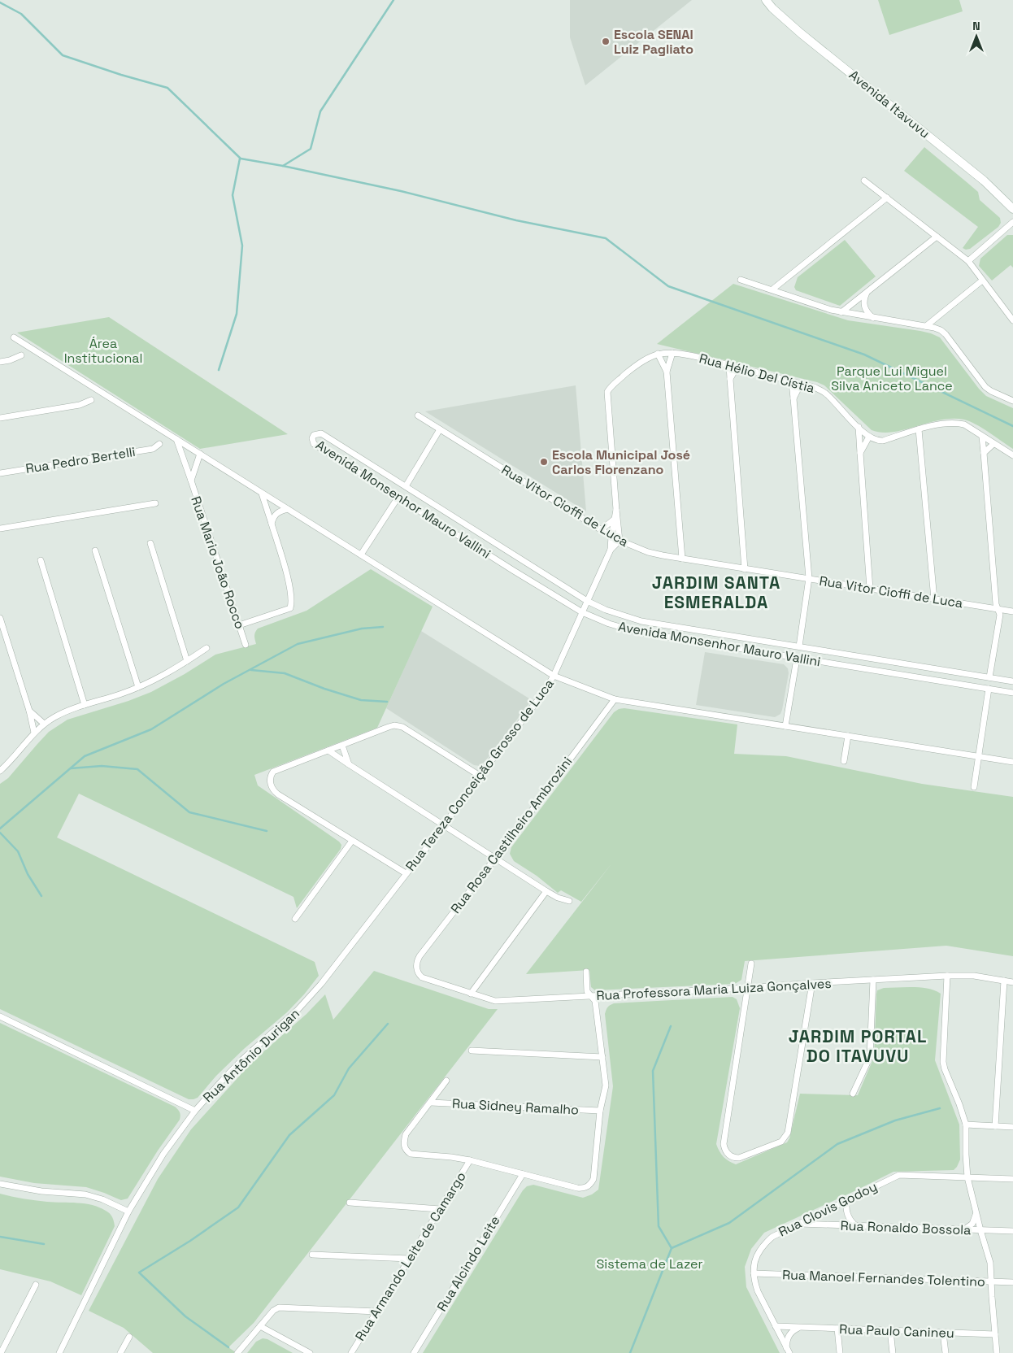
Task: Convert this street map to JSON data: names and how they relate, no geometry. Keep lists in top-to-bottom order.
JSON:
{
  "streets": {
    "main road": ["Avenida Itavuvu"],
    "street": [
      "Rua Hélio Del Cístia",
      "Rua Pedro Bertelli",
      "Avenida Monsenhor Mauro Vallini",
      "Rua Vitor Cioffi de Luca",
      "Rua Mario João Rocco",
      "Rua Tereza Conceição Grosso de Luca",
      "Rua Rosa Castilheiro Ambrozini",
      "Rua Professora Maria Luiza Gonçalves",
      "Rua Antônio Durigan",
      "Rua Sidney Ramalho",
      "Rua Clovis Godoy",
      "Rua Ronaldo Bossola",
      "Rua Armando Leite de Camargo",
      "Rua Alcindo Leite",
      "Rua Manoel Fernandes Tolentino",
      "Rua Paulo Canineu"
    ]
  },
  "crossings": [
    ["Rua Hélio Del Cístia", "Rua Tereza Conceição Grosso de Luca"],
    ["Avenida Monsenhor Mauro Vallini", "Rua Tereza Conceição Grosso de Luca"],
    ["Rua Vitor Cioffi de Luca", "Rua Tereza Conceição Grosso de Luca"],
    ["Rua Tereza Conceição Grosso de Luca", "Rua Antônio Durigan"],
    ["Rua Rosa Castilheiro Ambrozini", "Rua Professora Maria Luiza Gonçalves"],
    ["Rua Clovis Godoy", "Rua Ronaldo Bossola"],
    ["Rua Clovis Godoy", "Rua Manoel Fernandes Tolentino"],
    ["Rua Clovis Godoy", "Rua Paulo Canineu"]
  ],
  "districts": ["JARDIM SANTA ESMERALDA", "JARDIM PORTAL DO ITAVUVU"],
  "parks": ["Área Institucional", "Parque Lui Miguel Silva Aniceto Lance", "Sistema de Lazer"],
  "places": ["Escola SENAI Luiz Pagliato", "Escola Municipal José Carlos Florenzano"],
  "north": "top"
}
